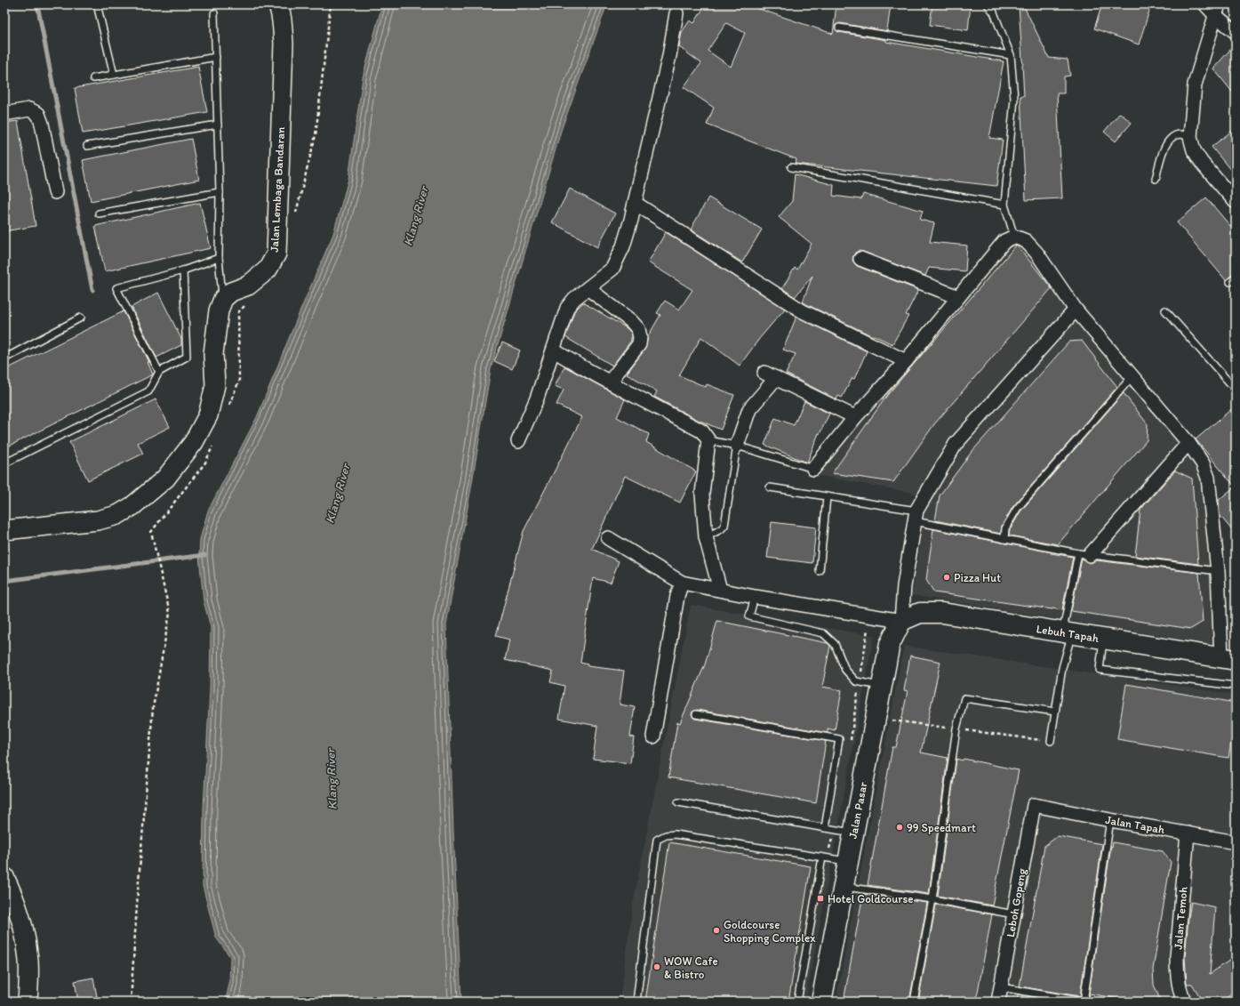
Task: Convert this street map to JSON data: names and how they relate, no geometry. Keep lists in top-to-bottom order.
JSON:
{
  "streets": {
    "highway": ["Lebuh Tapah", "Jalan Pasar"],
    "street": [
      "Jalan Lembaga Bandaran",
      "Jalan Tapah",
      "Leboh Gopeng",
      "Jalan Temoh"
    ]
  },
  "crossings": [
    ["Lebuh Tapah", "Jalan Pasar"],
    ["Jalan Tapah", "Leboh Gopeng"],
    ["Jalan Tapah", "Jalan Temoh"]
  ],
  "water": ["Klang River"],
  "places": {
    "other": [
      "Pizza Hut",
      "99 Speedmart",
      "Goldcourse Shopping Complex",
      "WOW Cafe & Bistro"
    ],
    "transit": ["Hotel Goldcourse"]
  }
}
